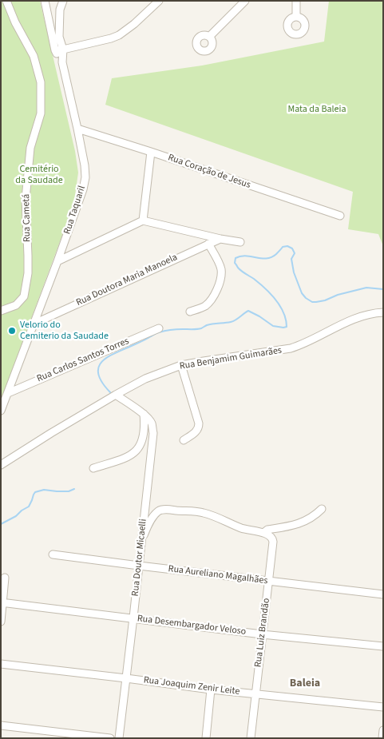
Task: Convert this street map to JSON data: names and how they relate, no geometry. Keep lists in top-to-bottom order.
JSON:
{
  "streets": {
    "street": [
      "Rua Coração de Jesus",
      "Rua Taquaril",
      "Rua Cametá",
      "Rua Doutora Maria Manoela",
      "Rua Benjamim Guimarães",
      "Rua Carlos Santos Torres",
      "Rua Doutor Micaelli",
      "Rua Aureliano Magalhães",
      "Rua Desembargador Veloso",
      "Rua Luiz Brandão",
      "Rua Joaquim Zenir Leite"
    ]
  },
  "crossings": [
    ["Rua Coração de Jesus", "Rua Taquaril"],
    ["Rua Taquaril", "Rua Doutora Maria Manoela"],
    ["Rua Taquaril", "Rua Carlos Santos Torres"],
    ["Rua Benjamim Guimarães", "Rua Doutor Micaelli"],
    ["Rua Doutor Micaelli", "Rua Aureliano Magalhães"],
    ["Rua Doutor Micaelli", "Rua Desembargador Veloso"],
    ["Rua Doutor Micaelli", "Rua Joaquim Zenir Leite"],
    ["Rua Aureliano Magalhães", "Rua Luiz Brandão"],
    ["Rua Desembargador Veloso", "Rua Luiz Brandão"],
    ["Rua Luiz Brandão", "Rua Joaquim Zenir Leite"]
  ],
  "districts": ["Baleia"],
  "parks": ["Mata da Baleia", "Cemitério da Saudade"],
  "places": ["Velorio do Cemiterio da Saudade"]
}
